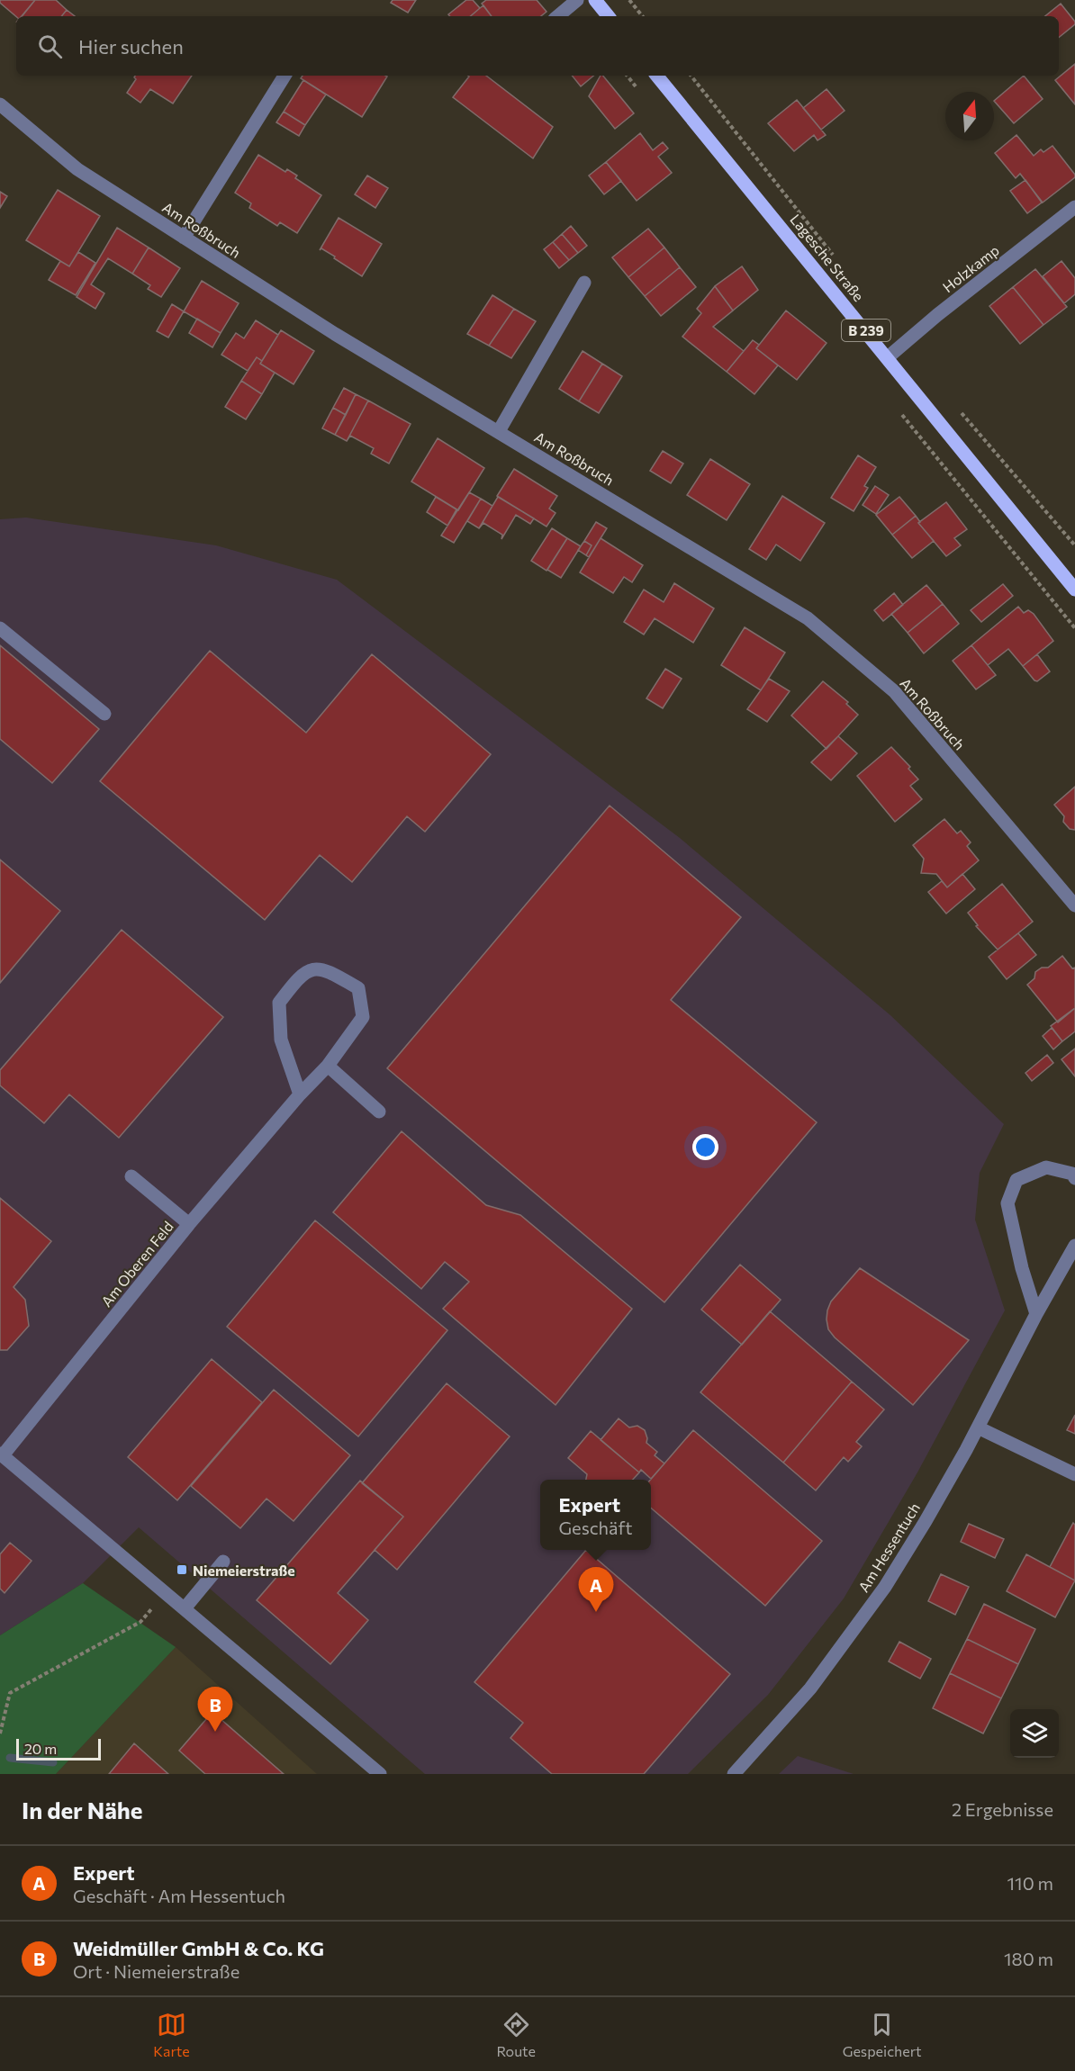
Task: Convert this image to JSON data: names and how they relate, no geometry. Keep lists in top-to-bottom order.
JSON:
{
  "streets": {
    "main road": ["Lagesche Straße", "B 239"],
    "street": [
      "Am Roßbruch",
      "Holzkamp",
      "Am Oberen Feld",
      "Am Hessentuch"
    ]
  },
  "crossings": [
    ["Lagesche Straße", "Holzkamp"]
  ],
  "places": {
    "transit": ["Niemeierstraße"]
  },
  "scale_bar": "20 m",
  "north": "top",
  "page": {
    "search": "Hier suchen",
    "popup": ["Expert", "Geschäft"],
    "pins": ["A", "B"],
    "scale": "20 m",
    "heading": ["In der Nähe", "2 Ergebnisse"],
    "list": [
      {
        "mark": "A",
        "name": "Expert",
        "note": "Geschäft · Am Hessentuch",
        "value": "110 m"
      },
      {
        "mark": "B",
        "name": "Weidmüller GmbH & Co. KG",
        "note": "Ort · Niemeierstraße",
        "value": "180 m"
      }
    ],
    "nav": ["Karte", "Route", "Gespeichert"]
  }
}
